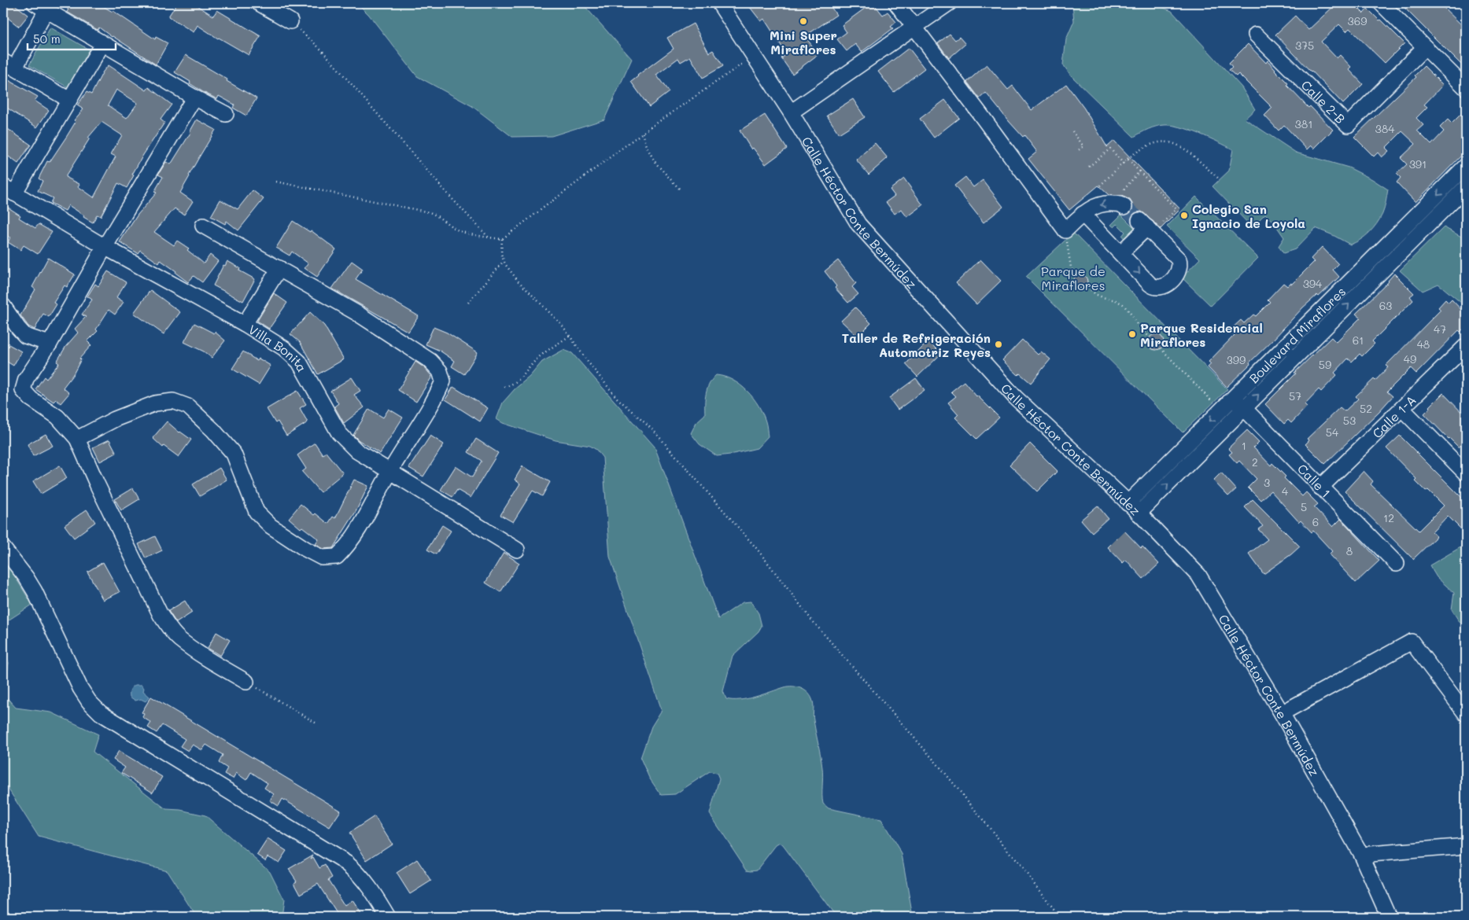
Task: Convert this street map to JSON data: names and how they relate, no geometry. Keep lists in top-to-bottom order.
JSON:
{
  "streets": {
    "street": [
      "Calle 2-B",
      "Calle Héctor Conte Bermúdez",
      "Boulevard Miraflores",
      "Villa Bonita",
      "Calle 1-A",
      "Calle 1"
    ]
  },
  "crossings": [
    ["Calle Héctor Conte Bermúdez", "Boulevard Miraflores"],
    ["Boulevard Miraflores", "Calle 1"],
    ["Calle 1-A", "Calle 1"]
  ],
  "parks": ["Parque de Miraflores"],
  "places": [
    "Mini Super Miraflores",
    "Colegio San Ignacio de Loyola",
    "Parque Residencial Miraflores",
    "Taller de Refrigeración Automotriz Reyes"
  ],
  "house_numbers": [
    "369",
    "375",
    "381",
    "384",
    "391",
    "394",
    "63",
    "47",
    "61",
    "48",
    "49",
    "399",
    "59",
    "57",
    "52",
    "53",
    "54",
    "1",
    "2",
    "3",
    "4",
    "5",
    "12",
    "6",
    "8"
  ],
  "scale_bar": "50 m"
}
